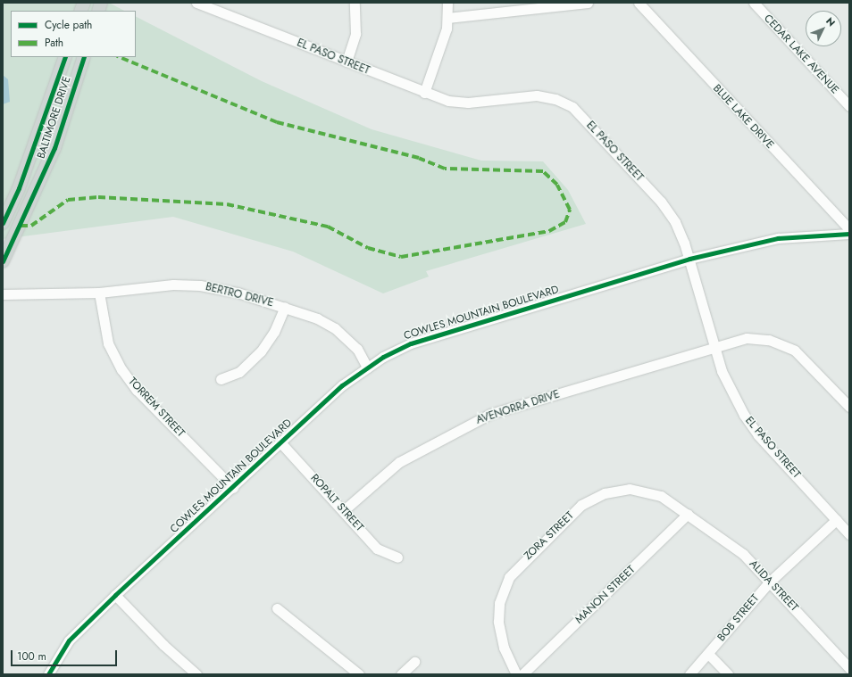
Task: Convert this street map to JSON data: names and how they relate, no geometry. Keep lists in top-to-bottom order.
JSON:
{
  "streets": {
    "main road": ["BALTIMORE DRIVE"],
    "street": [
      "CEDAR LAKE AVENUE",
      "EL PASO STREET",
      "BLUE LAKE DRIVE",
      "BERTRO DRIVE",
      "COWLES MOUNTAIN BOULEVARD",
      "TORREM STREET",
      "AVENORRA DRIVE",
      "ROPALT STREET",
      "ZORA STREET",
      "ALIDA STREET",
      "MANON STREET",
      "BOB STREET"
    ]
  },
  "crossings": [
    ["EL PASO STREET", "COWLES MOUNTAIN BOULEVARD"],
    ["EL PASO STREET", "AVENORRA DRIVE"],
    ["EL PASO STREET", "BOB STREET"],
    ["BERTRO DRIVE", "COWLES MOUNTAIN BOULEVARD"],
    ["BERTRO DRIVE", "TORREM STREET"],
    ["COWLES MOUNTAIN BOULEVARD", "TORREM STREET"],
    ["COWLES MOUNTAIN BOULEVARD", "ROPALT STREET"],
    ["AVENORRA DRIVE", "ROPALT STREET"],
    ["ZORA STREET", "ALIDA STREET"],
    ["ZORA STREET", "MANON STREET"],
    ["ALIDA STREET", "MANON STREET"],
    ["ALIDA STREET", "BOB STREET"]
  ],
  "legend": ["Cycle path", "Path"],
  "scale_bar": "100 m",
  "north": "top right"
}
